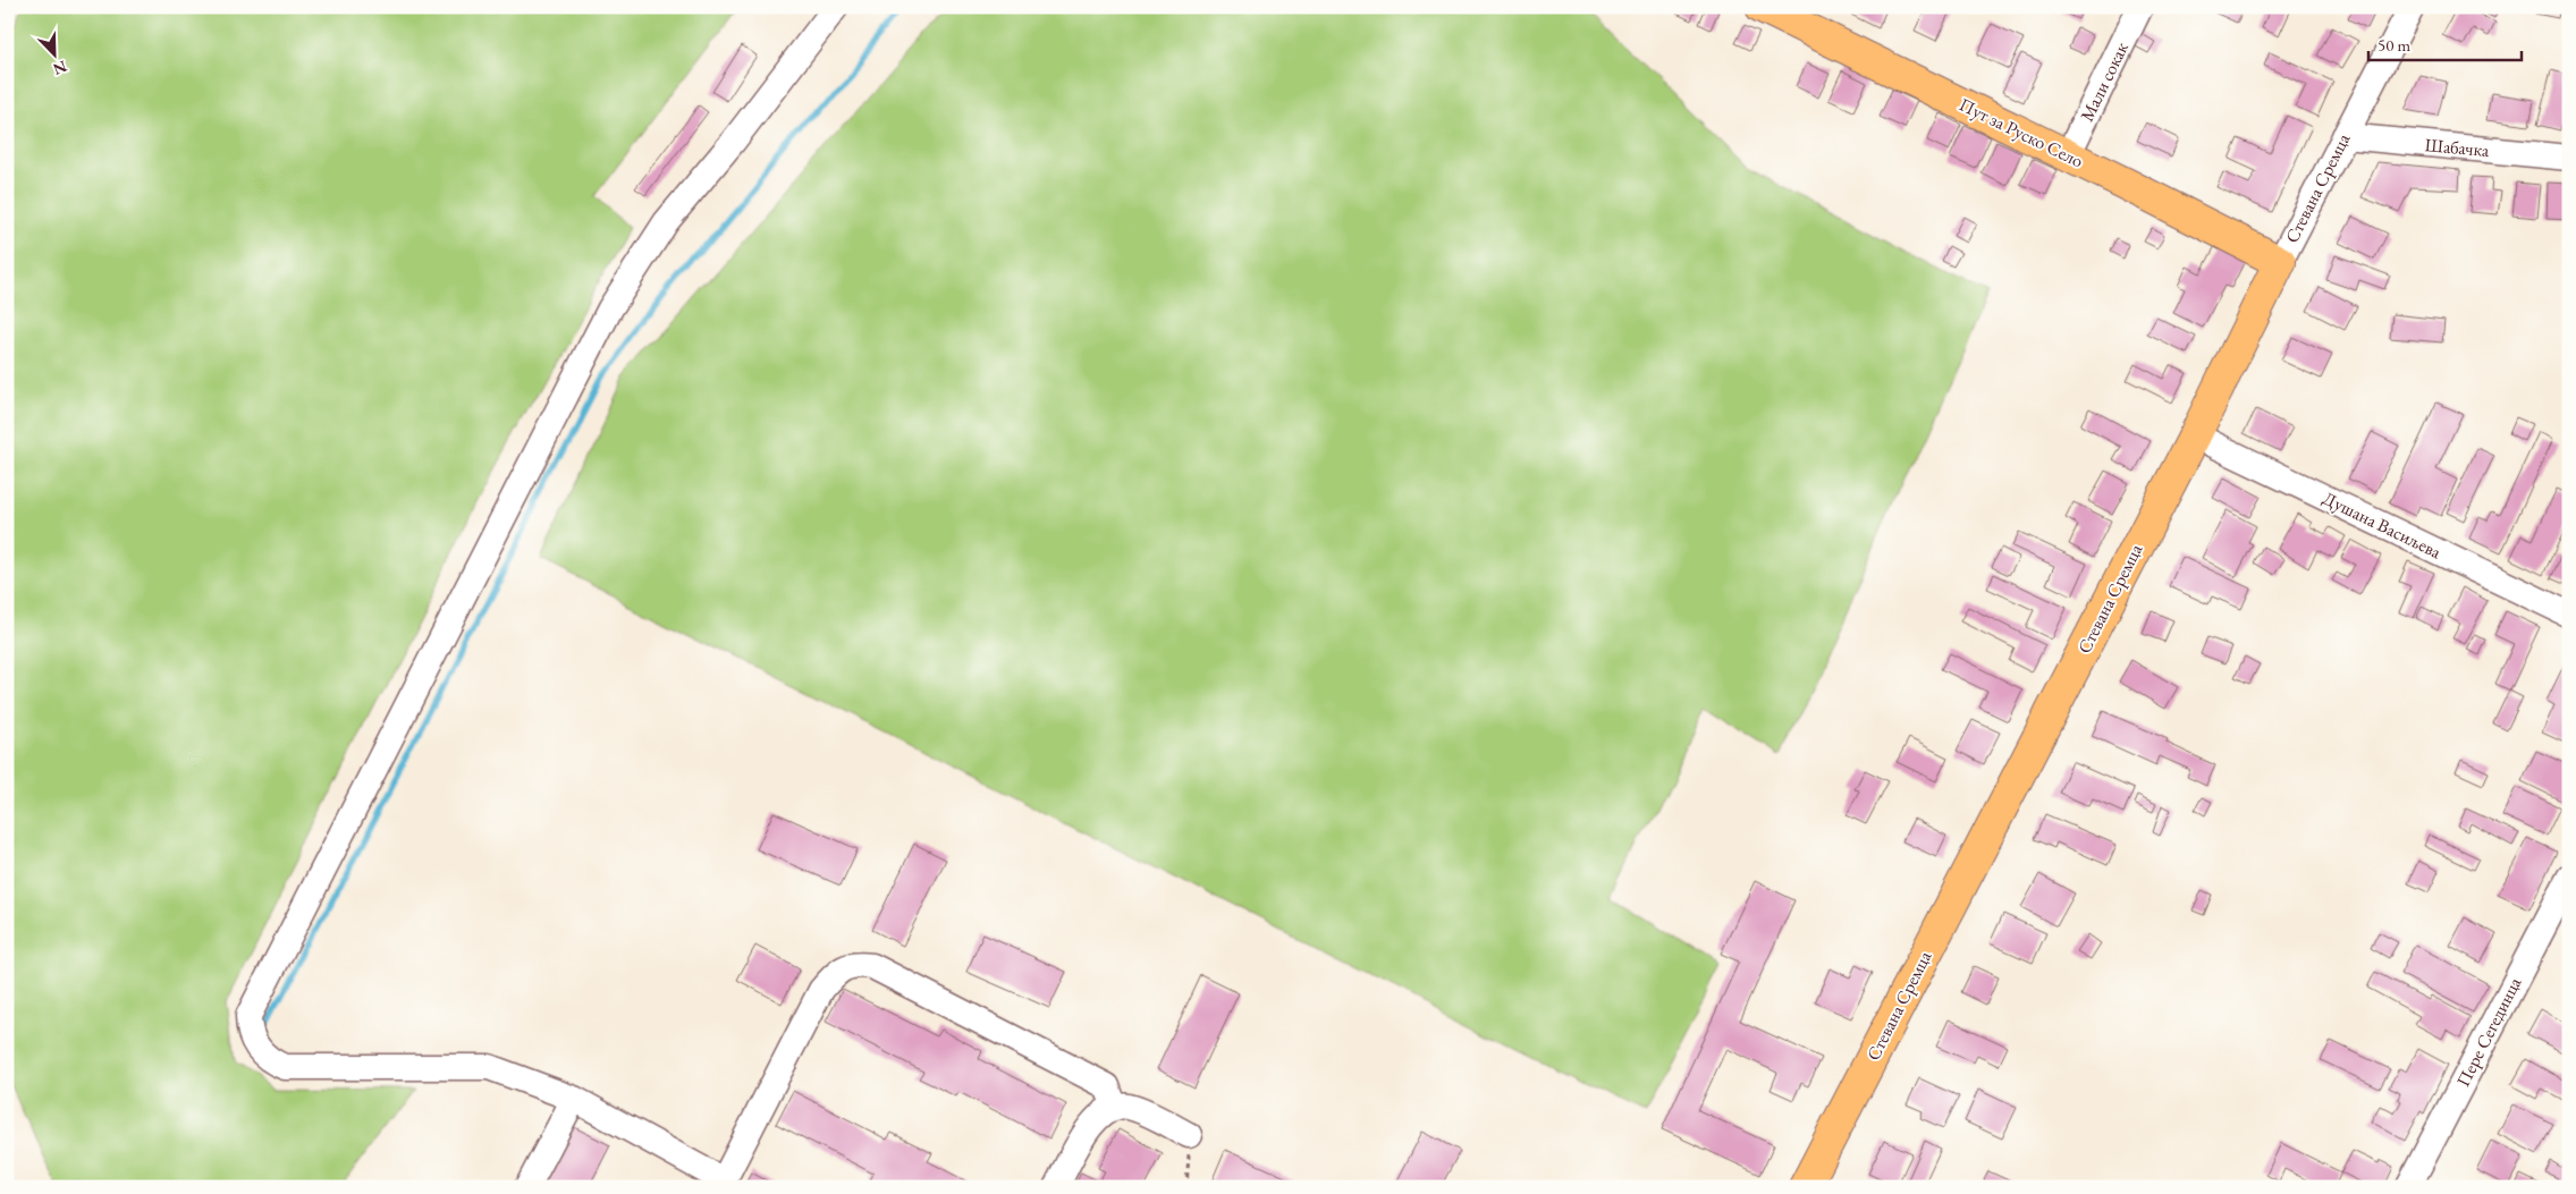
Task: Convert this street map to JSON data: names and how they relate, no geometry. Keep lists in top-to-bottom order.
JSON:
{
  "streets": {
    "main road": ["Пут за Руско Село", "Стевана Сремца"],
    "street": [
      "Мали сокак",
      "Шабачка",
      "Душана Васиљева",
      "Пере Сегединца"
    ]
  },
  "crossings": [
    ["Мали сокак", "Пут за Руско Село"],
    ["Пут за Руско Село", "Стевана Сремца"],
    ["Шабачка", "Стевана Сремца"],
    ["Стевана Сремца", "Душана Васиљева"]
  ],
  "scale_bar": "50 m",
  "north": "bottom right"
}
